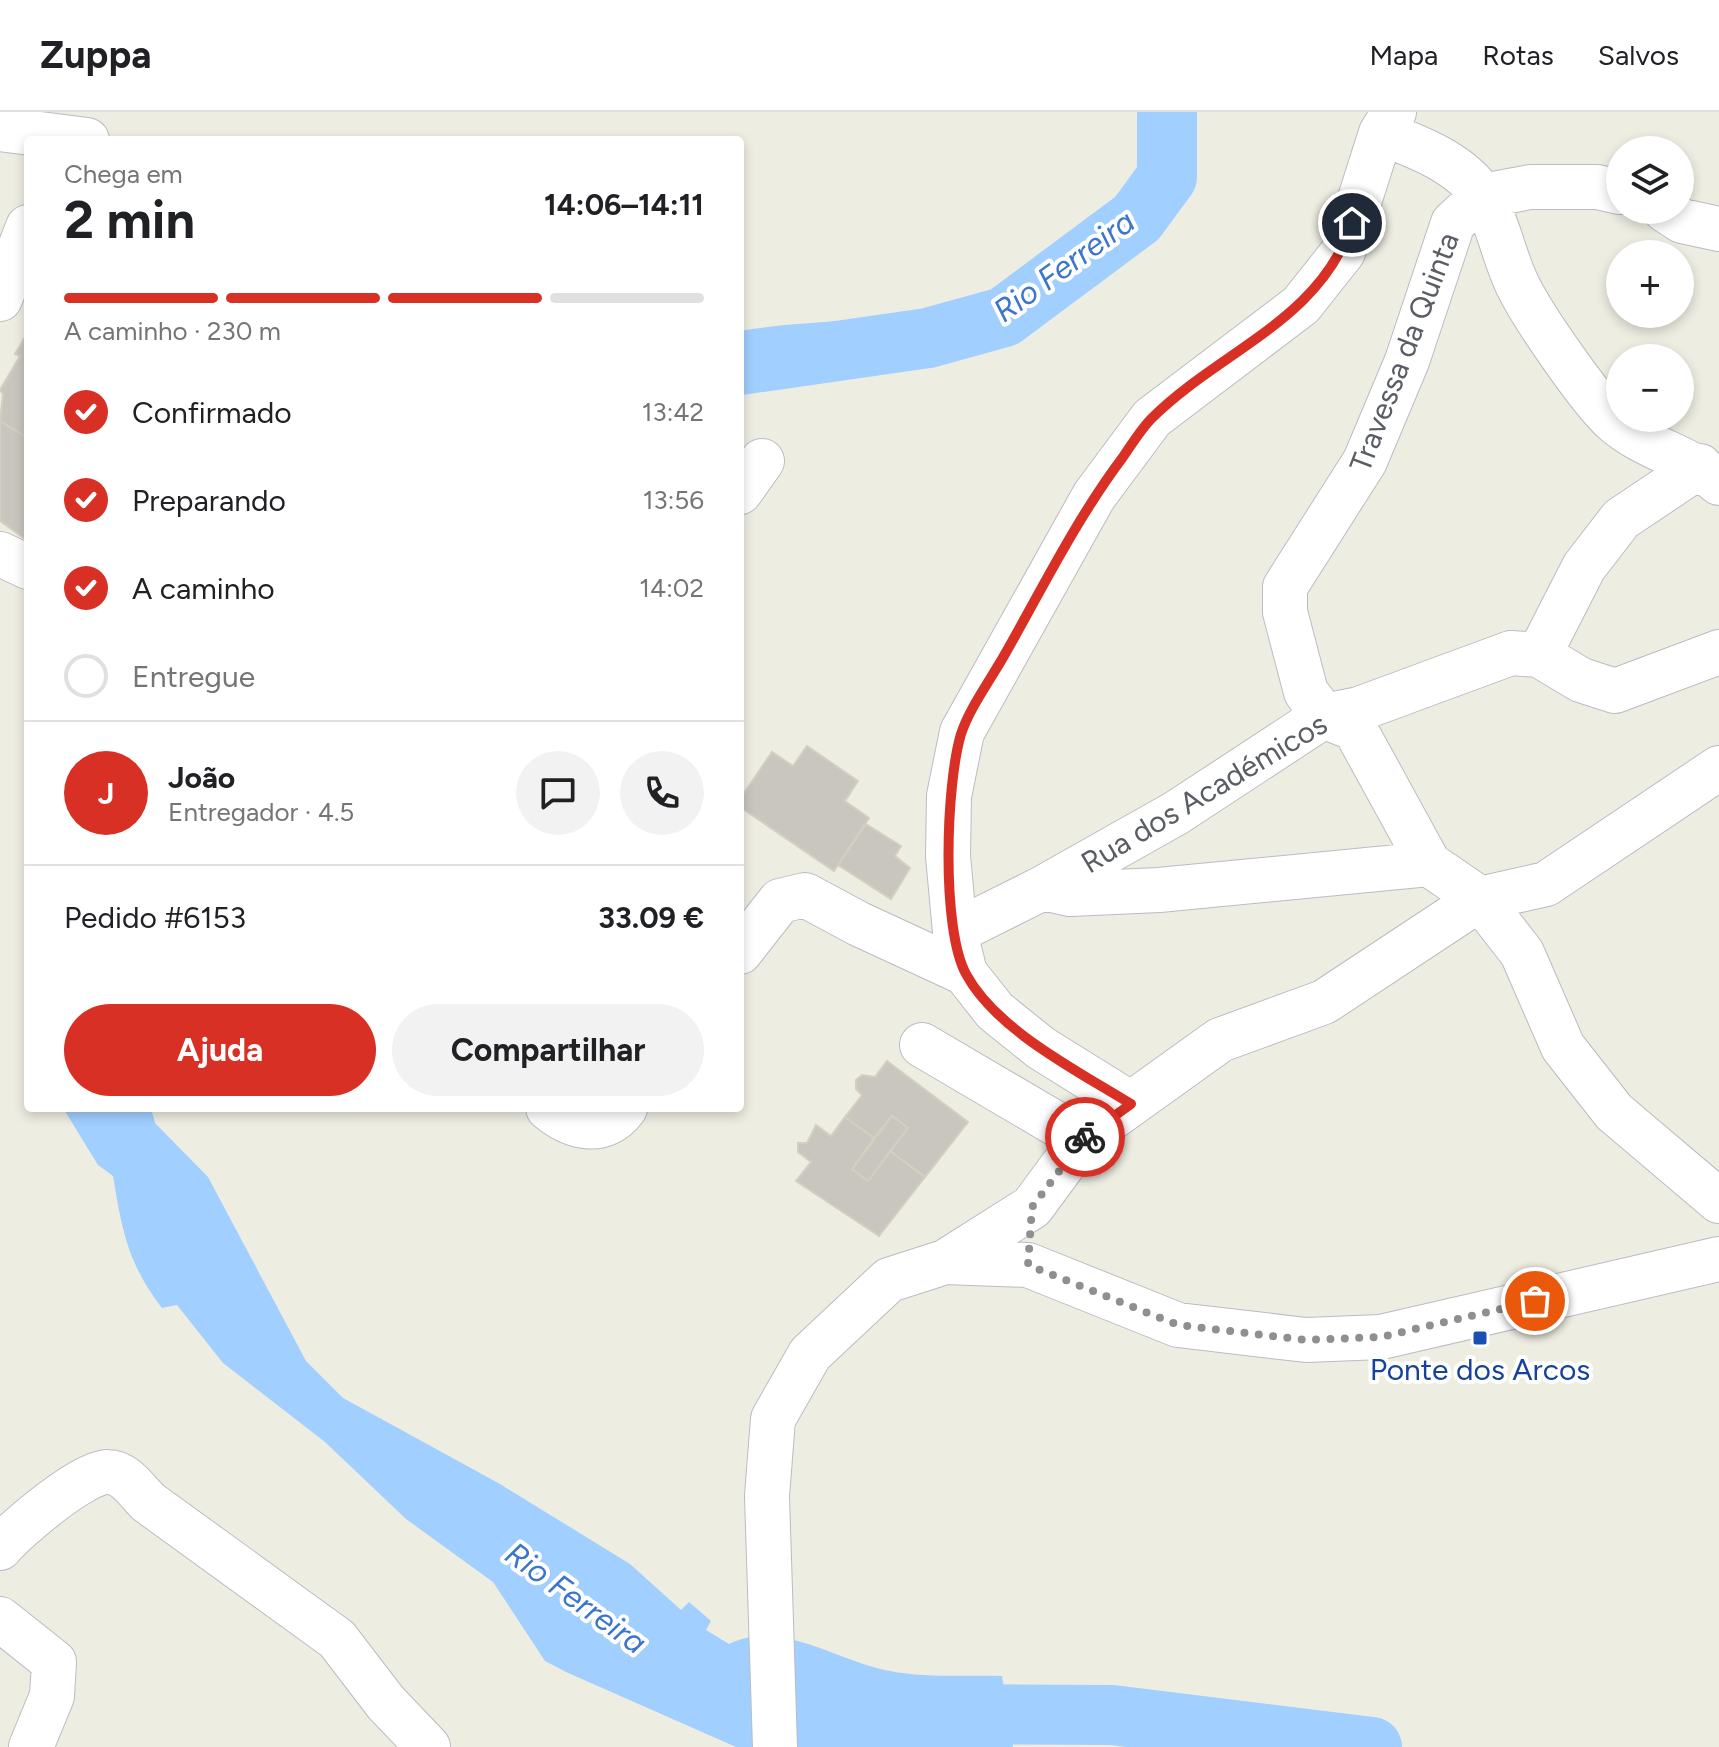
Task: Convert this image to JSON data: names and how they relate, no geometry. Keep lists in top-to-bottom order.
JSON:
{
  "streets": {
    "street": ["Travessa da Quinta", "Rua dos Académicos"]
  },
  "crossings": [
    ["Travessa da Quinta", "Rua dos Académicos"]
  ],
  "water": ["Rio Ferreira"],
  "places": {
    "transit": ["Ponte dos Arcos"]
  },
  "page": {
    "header": "Zuppa",
    "nav": ["Mapa", "Rotas", "Salvos"],
    "map_buttons": ["+", "−"],
    "heading": ["2 min", "Chega em", "14:06–14:11"],
    "panel": [
      "João",
      "Entregador · 4.5",
      "Pedido #6153",
      "33.09 €"
    ],
    "bar": "A caminho · 230 m",
    "list": [
      ["Confirmado", "13:42"],
      ["Preparando", "13:56"],
      ["A caminho", "14:02"],
      "Entregue"
    ],
    "round": "J",
    "buttons": ["Ajuda", "Compartilhar"]
  }
}
